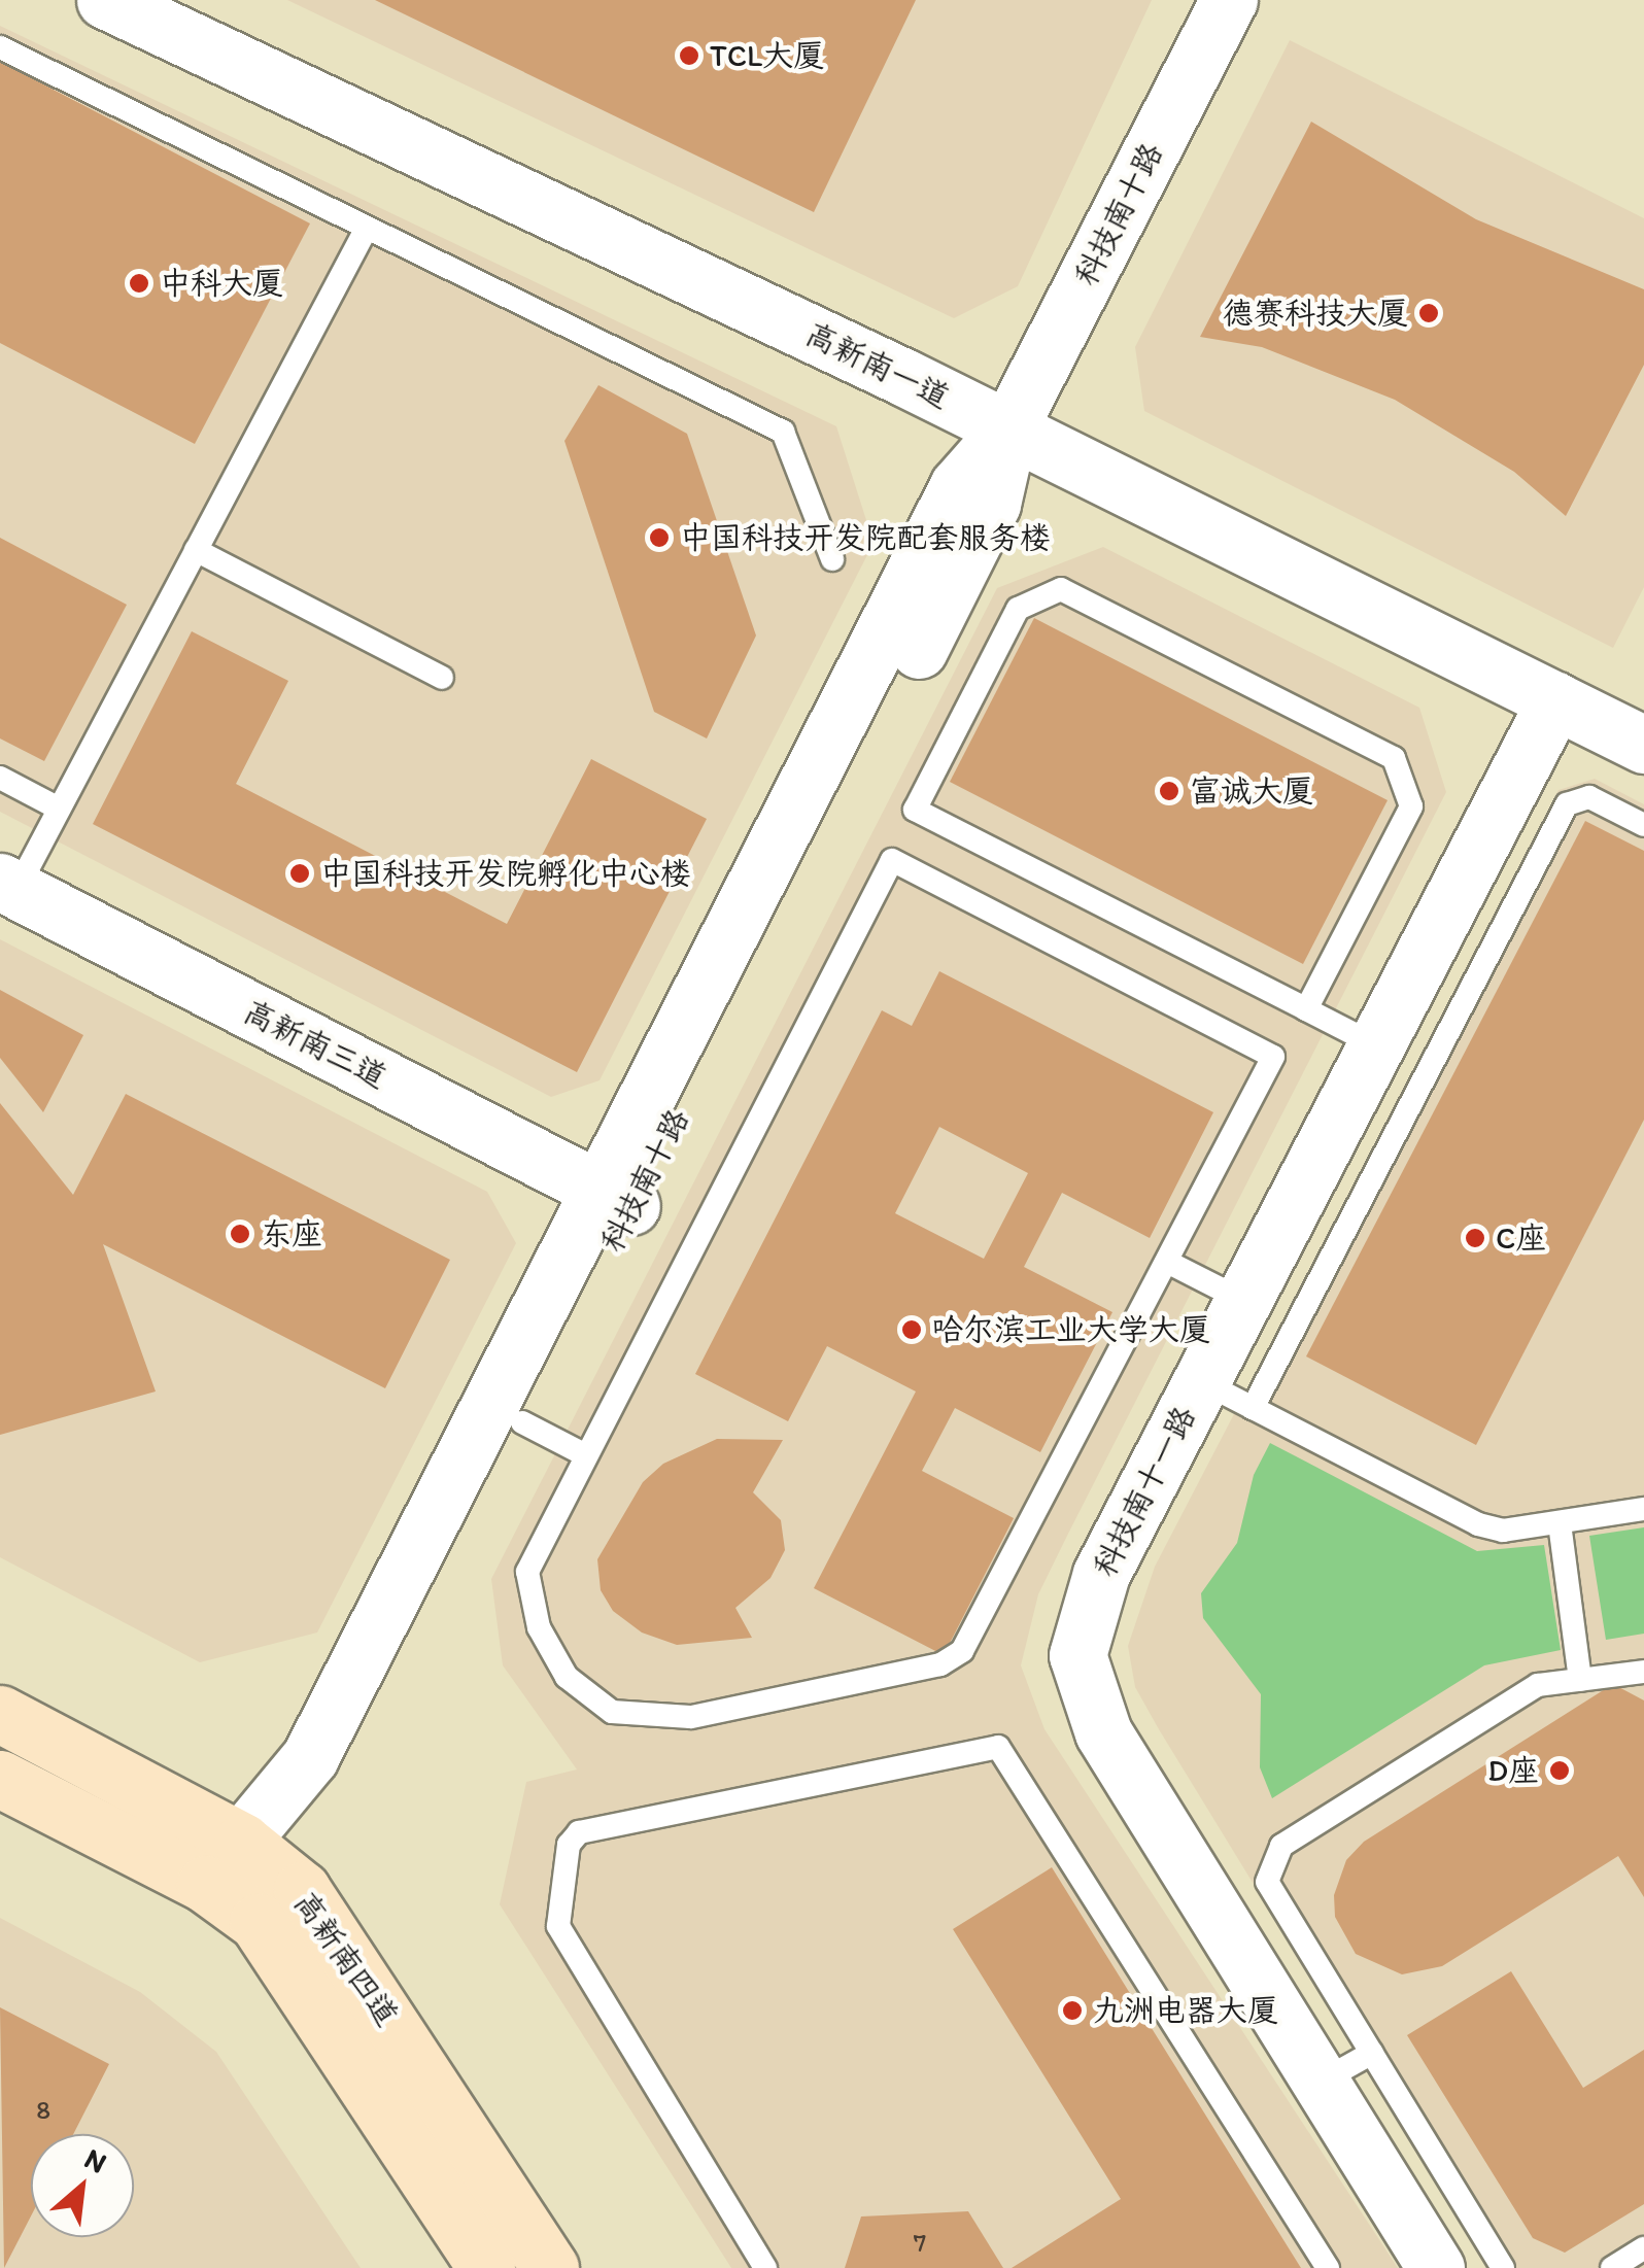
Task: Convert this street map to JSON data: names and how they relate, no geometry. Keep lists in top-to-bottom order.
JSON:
{
  "streets": {
    "main road": ["高新南四道"],
    "street": [
      "科技南十路",
      "高新南一道",
      "高新南三道",
      "科技南十一路"
    ]
  },
  "crossings": [
    ["科技南十路", "高新南一道"],
    ["科技南十路", "高新南三道"],
    ["科技南十路", "高新南四道"],
    ["高新南一道", "科技南十一路"]
  ],
  "places": [
    "TCL大厦",
    "中科大厦",
    "德赛科技大厦",
    "中国科技开发院配套服务楼",
    "富诚大厦",
    "中国科技开发院孵化中心楼",
    "东座",
    "C座",
    "哈尔滨工业大学大厦",
    "D座",
    "九洲电器大厦"
  ],
  "house_numbers": ["8", "7"],
  "north": "top right"
}
